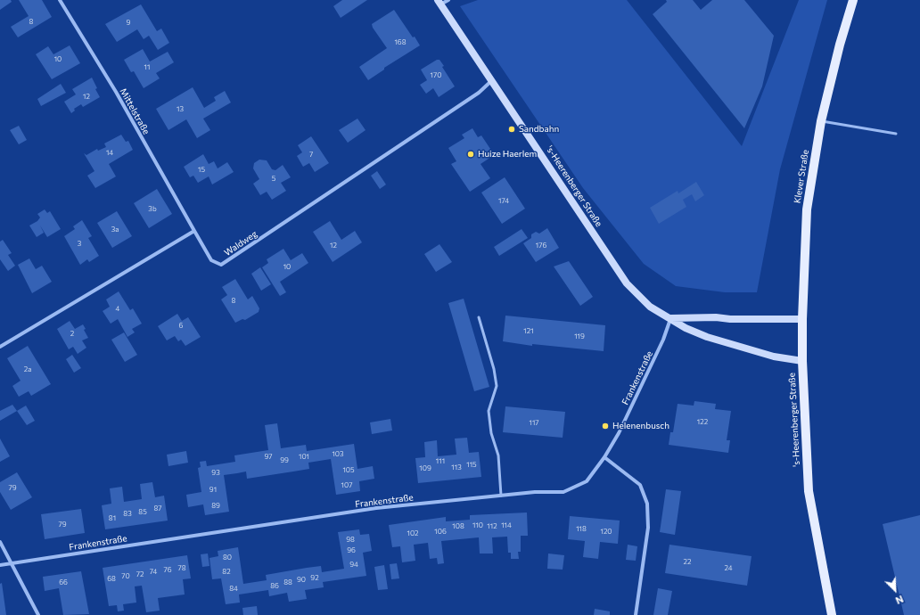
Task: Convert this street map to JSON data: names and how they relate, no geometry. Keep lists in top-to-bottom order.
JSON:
{
  "streets": {
    "main road": ["Klever Straße", "'s-Heerenberger Straße"],
    "street": ["Mittelstraße", "Waldweg", "Frankenstraße"]
  },
  "crossings": [
    ["Mittelstraße", "Waldweg"],
    ["Klever Straße", "'s-Heerenberger Straße"],
    ["'s-Heerenberger Straße", "Waldweg"],
    ["'s-Heerenberger Straße", "Frankenstraße"]
  ],
  "places": ["Sandbahn", "Huize Haerlem", "Helenenbusch"],
  "house_numbers": [
    "8",
    "9",
    "168",
    "10",
    "11",
    "170",
    "12",
    "13",
    "14",
    "7",
    "15",
    "5",
    "174",
    "3b",
    "3a",
    "3",
    "12",
    "176",
    "10",
    "8",
    "4",
    "6",
    "121",
    "2",
    "119",
    "2a",
    "122",
    "117",
    "103",
    "97",
    "101",
    "99",
    "111",
    "115",
    "113",
    "109",
    "105",
    "93",
    "107",
    "79",
    "91",
    "89",
    "87",
    "85",
    "83",
    "81",
    "79",
    "110",
    "114",
    "108",
    "112",
    "118",
    "106",
    "120",
    "102",
    "98",
    "96",
    "80",
    "22",
    "94",
    "78",
    "24",
    "76",
    "74",
    "82",
    "72",
    "70",
    "92",
    "68",
    "90",
    "66",
    "88",
    "86",
    "84"
  ],
  "north": "bottom right"
}
